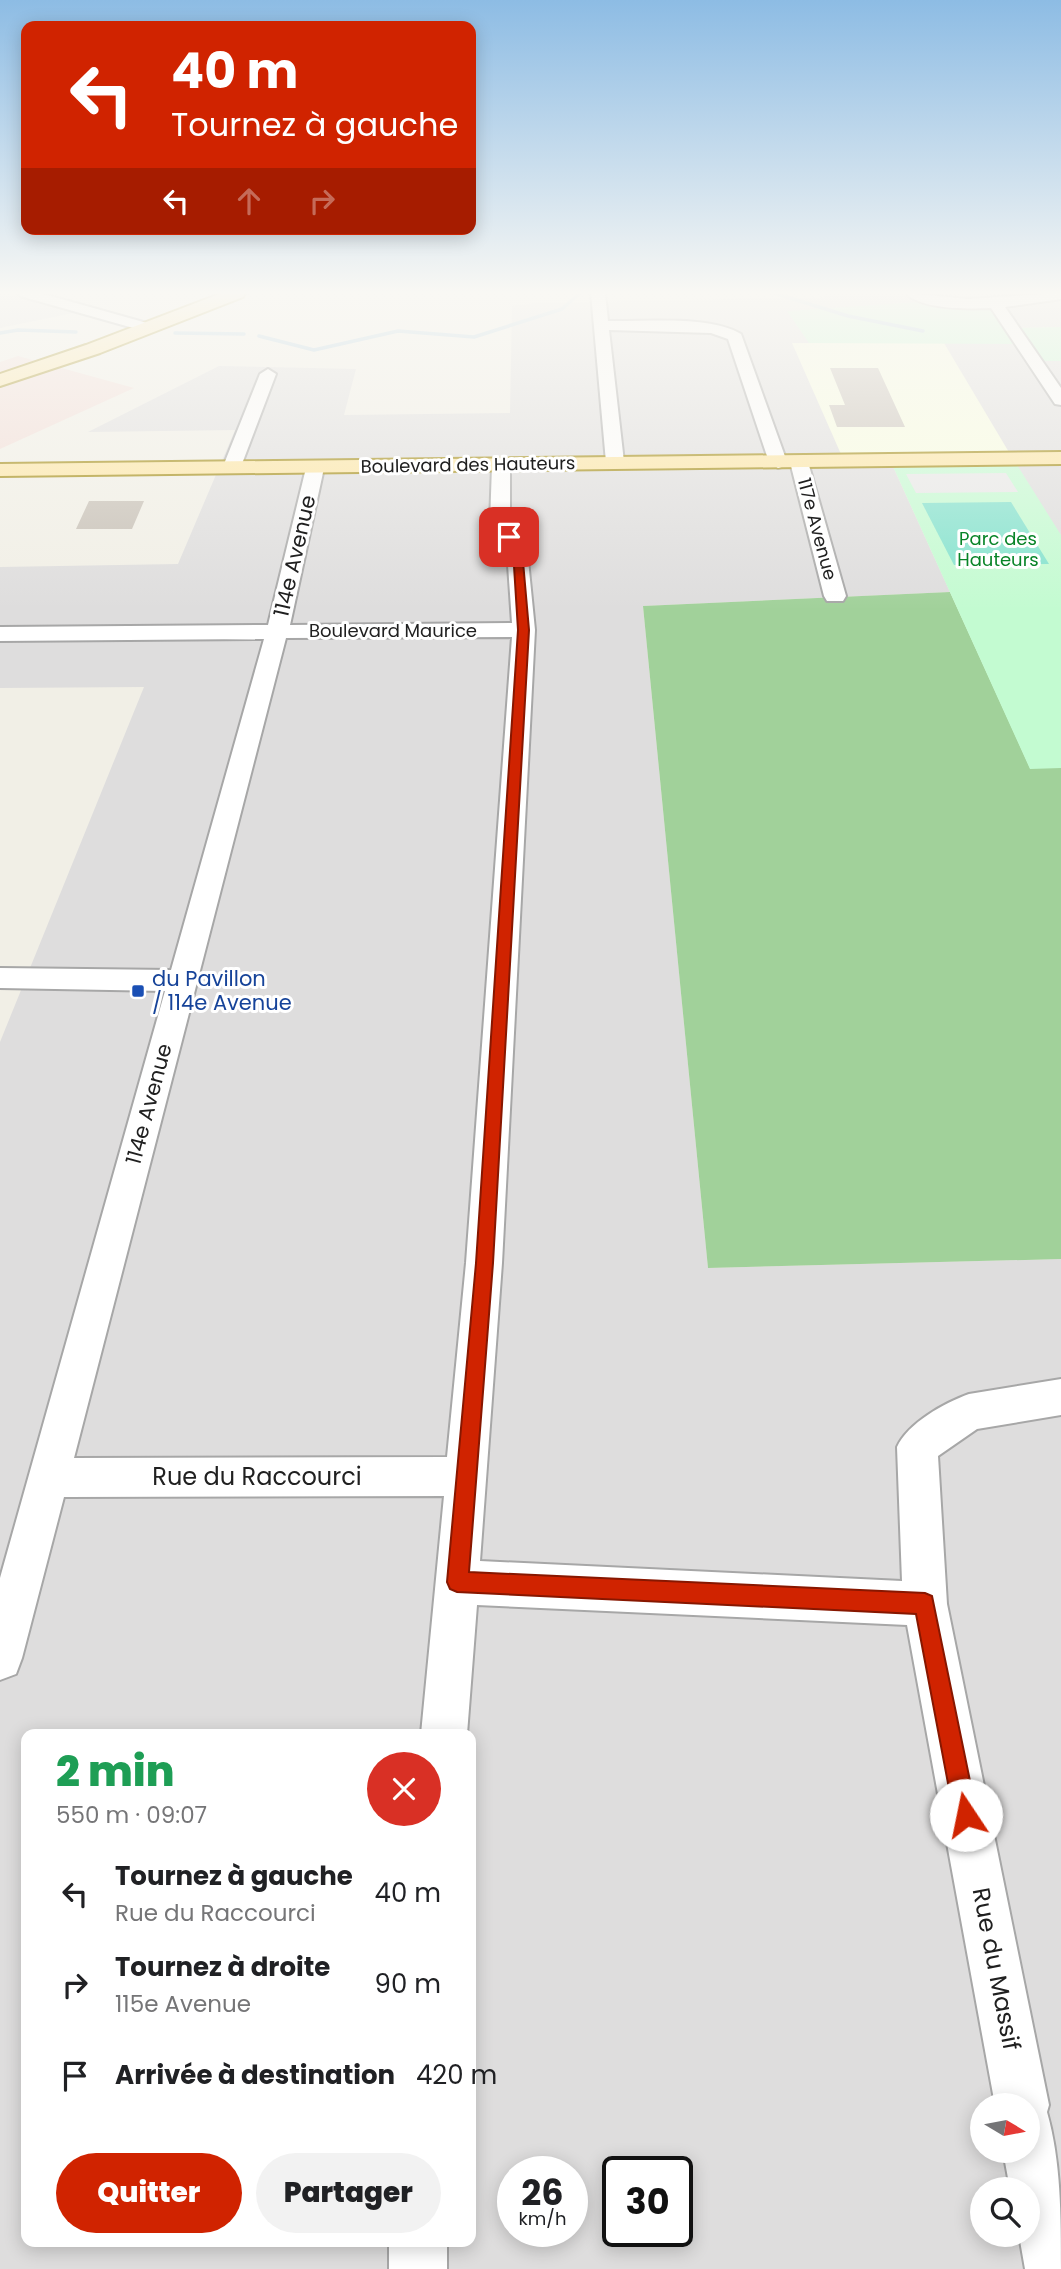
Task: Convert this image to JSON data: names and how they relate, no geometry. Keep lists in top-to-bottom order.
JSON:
{
  "streets": {
    "main road": ["Boulevard des Hauteurs"],
    "street": [
      "117e Avenue",
      "114e Avenue",
      "Boulevard Maurice",
      "Rue du Raccourci",
      "Rue du Massif"
    ]
  },
  "crossings": [
    ["Boulevard des Hauteurs", "117e Avenue"],
    ["Boulevard des Hauteurs", "114e Avenue"],
    ["114e Avenue", "Boulevard Maurice"],
    ["114e Avenue", "Rue du Raccourci"]
  ],
  "parks": ["Parc des Hauteurs"],
  "places": {
    "transit": ["du Pavillon / 114e Avenue"]
  },
  "north": "right",
  "page": {
    "turn": ["40 m", "Tournez à gauche"],
    "heading": ["2 min", "550 m · 09:07"],
    "list": [
      {
        "name": "Tournez à gauche",
        "note": "Rue du Raccourci",
        "value": "40 m"
      },
      {
        "name": "Tournez à droite",
        "note": "115e Avenue",
        "value": "90 m"
      },
      {
        "name": "Arrivée à destination",
        "value": "420 m"
      }
    ],
    "buttons": ["Quitter", "Partager"],
    "speed": "26 km/h",
    "limit": "30"
  }
}
